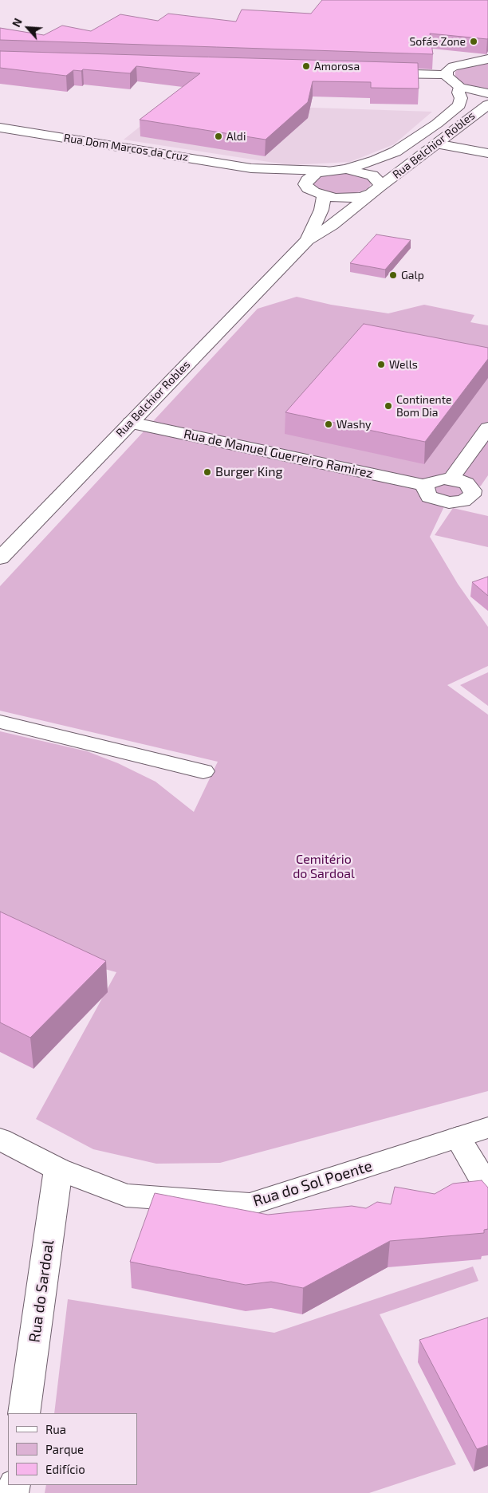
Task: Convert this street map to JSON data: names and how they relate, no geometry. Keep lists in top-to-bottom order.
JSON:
{
  "streets": {
    "main road": [
      "Rua Belchior Robles",
      "Rua Dom Marcos da Cruz",
      "Rua de Manuel Guerreiro Ramirez",
      "Rua do Sol Poente",
      "Rua do Sardoal"
    ]
  },
  "crossings": [
    ["Rua Belchior Robles", "Rua Dom Marcos da Cruz"],
    ["Rua Belchior Robles", "Rua de Manuel Guerreiro Ramirez"],
    ["Rua do Sol Poente", "Rua do Sardoal"]
  ],
  "parks": ["Cemitério do Sardoal"],
  "places": [
    "Sofás Zone",
    "Amorosa",
    "Aldi",
    "Galp",
    "Wells",
    "Continente Bom Dia",
    "Washy",
    "Burger King"
  ],
  "legend": ["Rua", "Parque", "Edifício"],
  "north": "top left"
}
